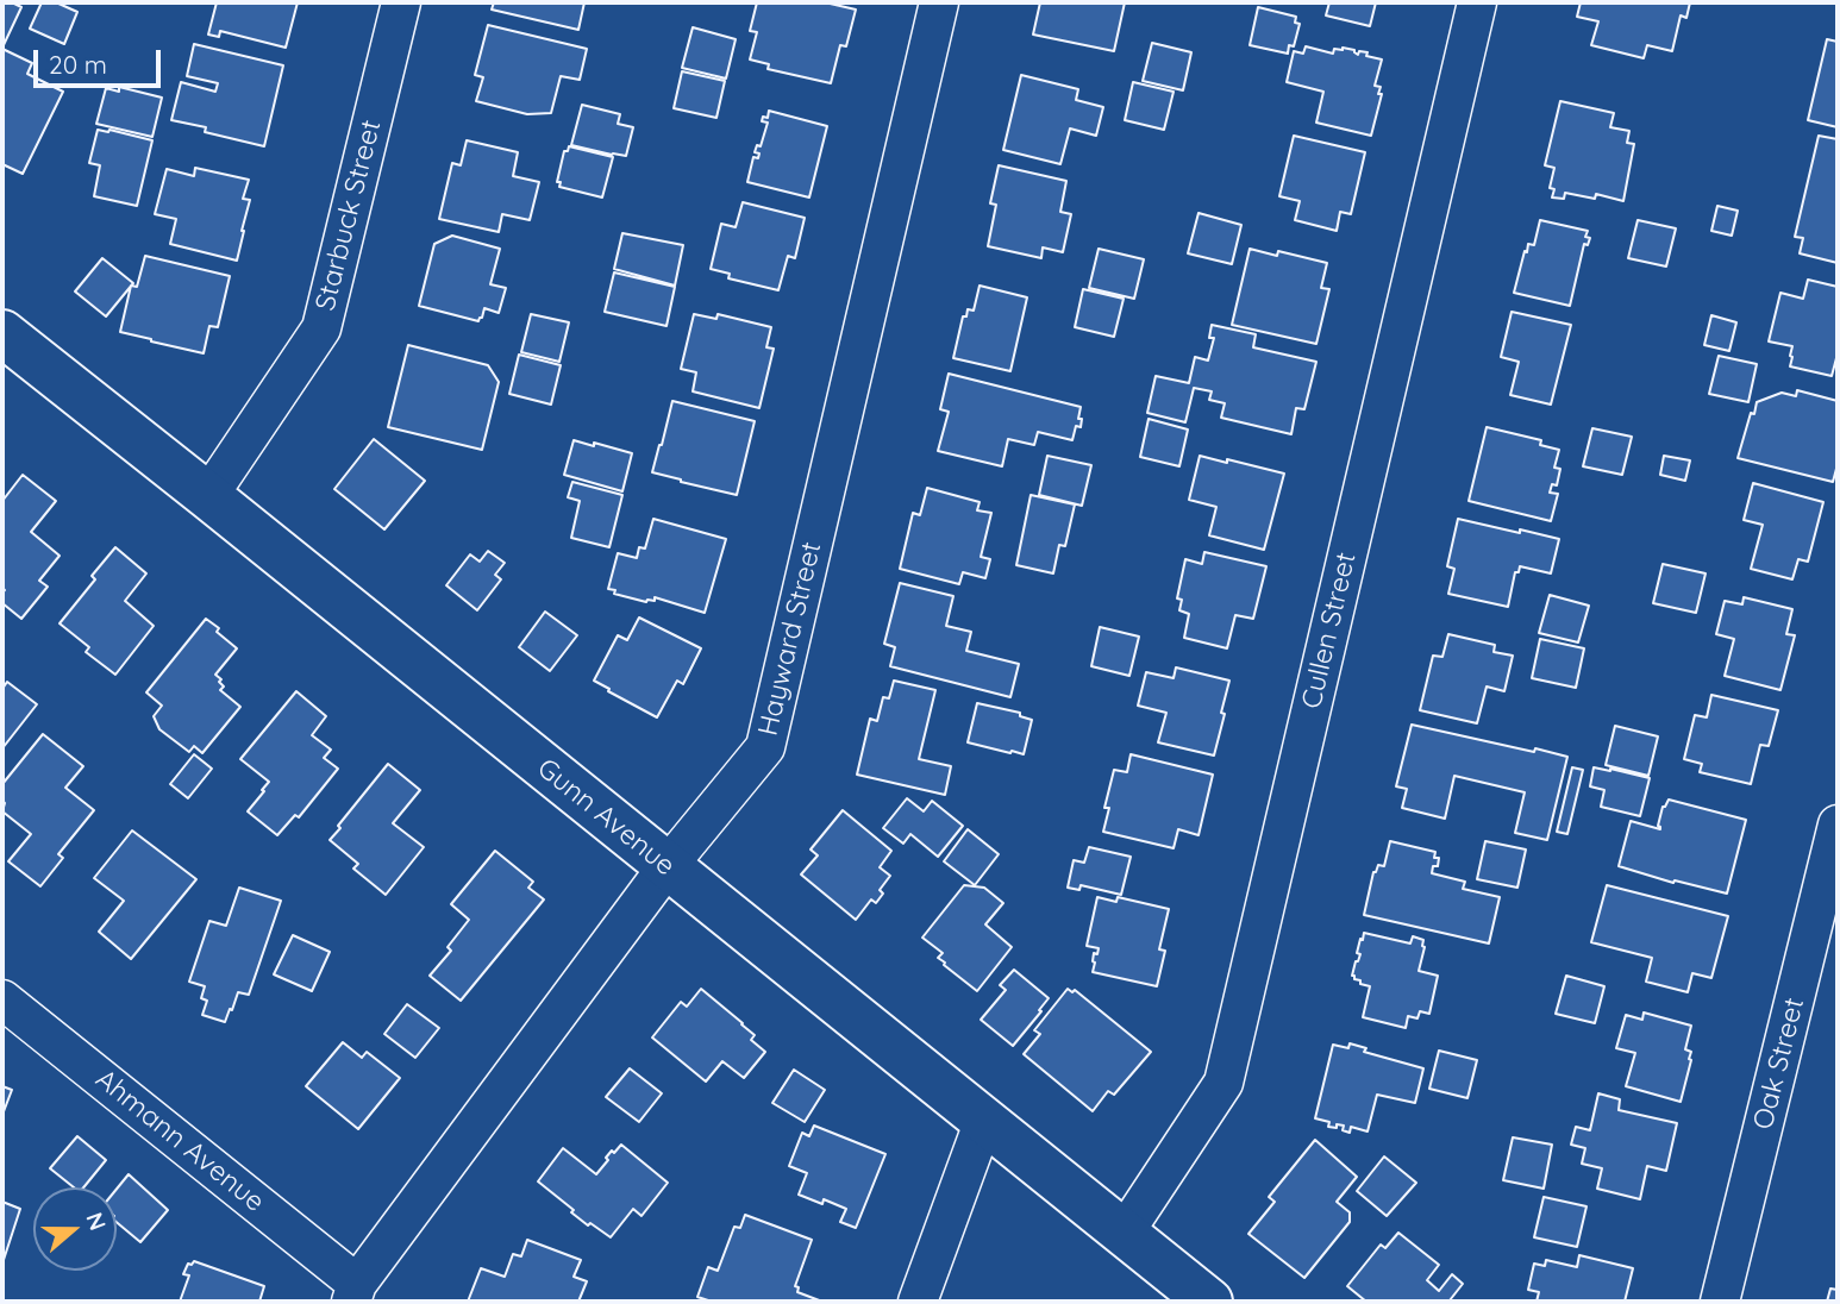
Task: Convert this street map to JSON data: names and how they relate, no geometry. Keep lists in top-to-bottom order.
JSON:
{
  "streets": {
    "street": [
      "Starbuck Street",
      "Cullen Street",
      "Hayward Street",
      "Gunn Avenue",
      "Oak Street",
      "Ahmann Avenue"
    ]
  },
  "crossings": [
    ["Starbuck Street", "Gunn Avenue"],
    ["Cullen Street", "Gunn Avenue"],
    ["Hayward Street", "Gunn Avenue"],
    ["Hayward Street", "Ahmann Avenue"]
  ],
  "scale_bar": "20 m",
  "north": "right"
}
